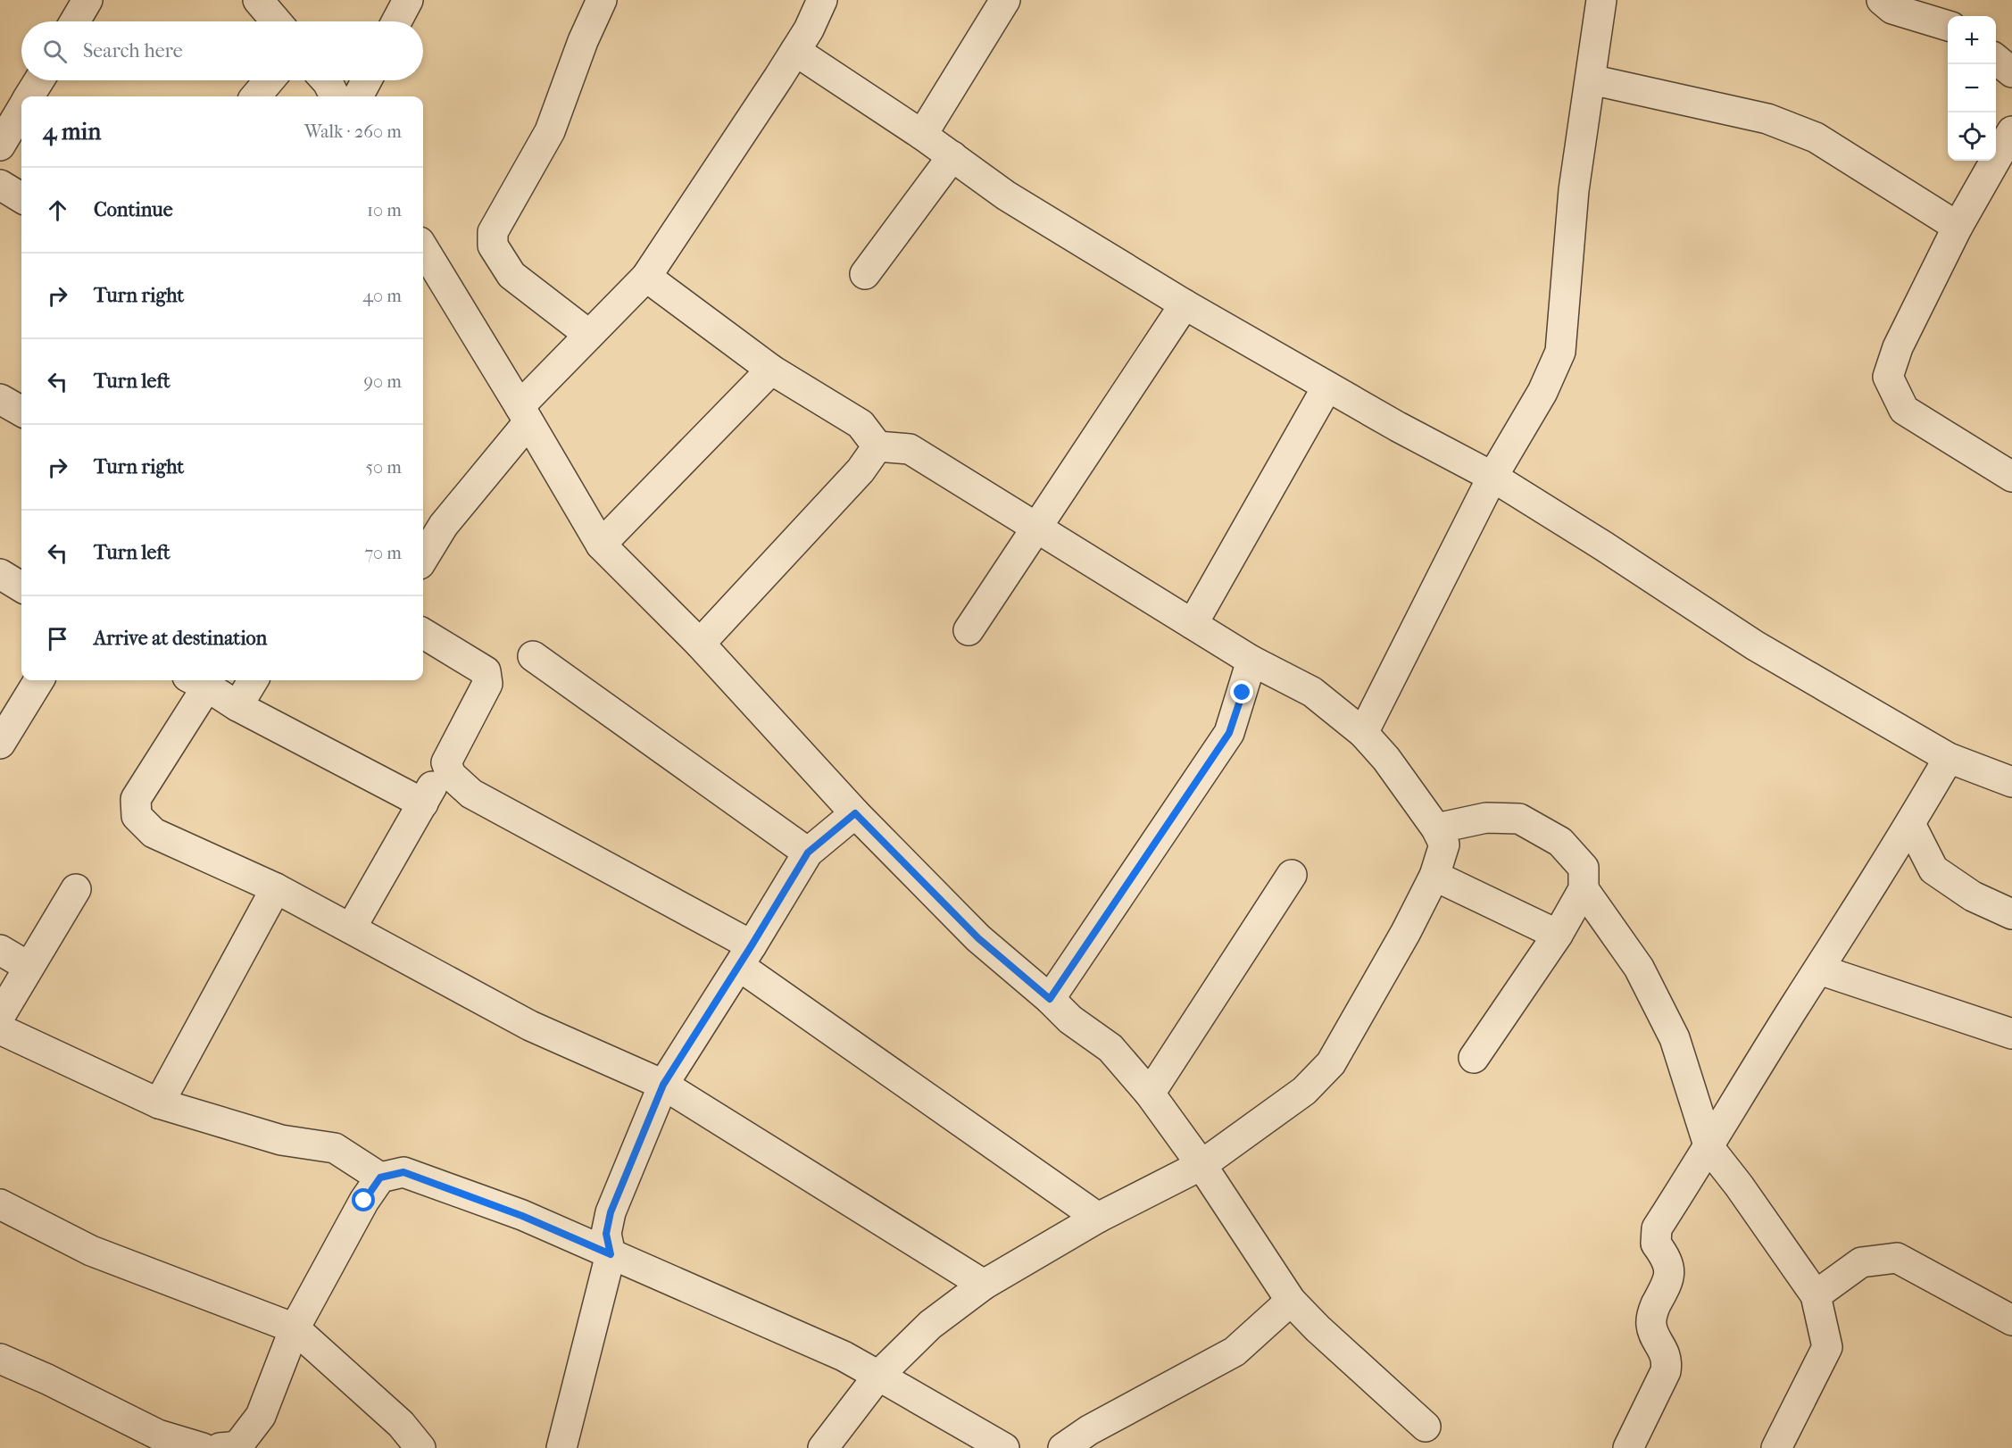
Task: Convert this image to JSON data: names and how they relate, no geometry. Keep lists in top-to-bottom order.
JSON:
{
  "page": {
    "map_buttons": ["+", "−"],
    "search": "Search here",
    "heading": ["4 min", "Walk · 260 m"],
    "list": [
      ["Continue", "10 m"],
      ["Turn right", "40 m"],
      ["Turn left", "90 m"],
      ["Turn right", "50 m"],
      ["Turn left", "70 m"],
      "Arrive at destination"
    ]
  }
}
